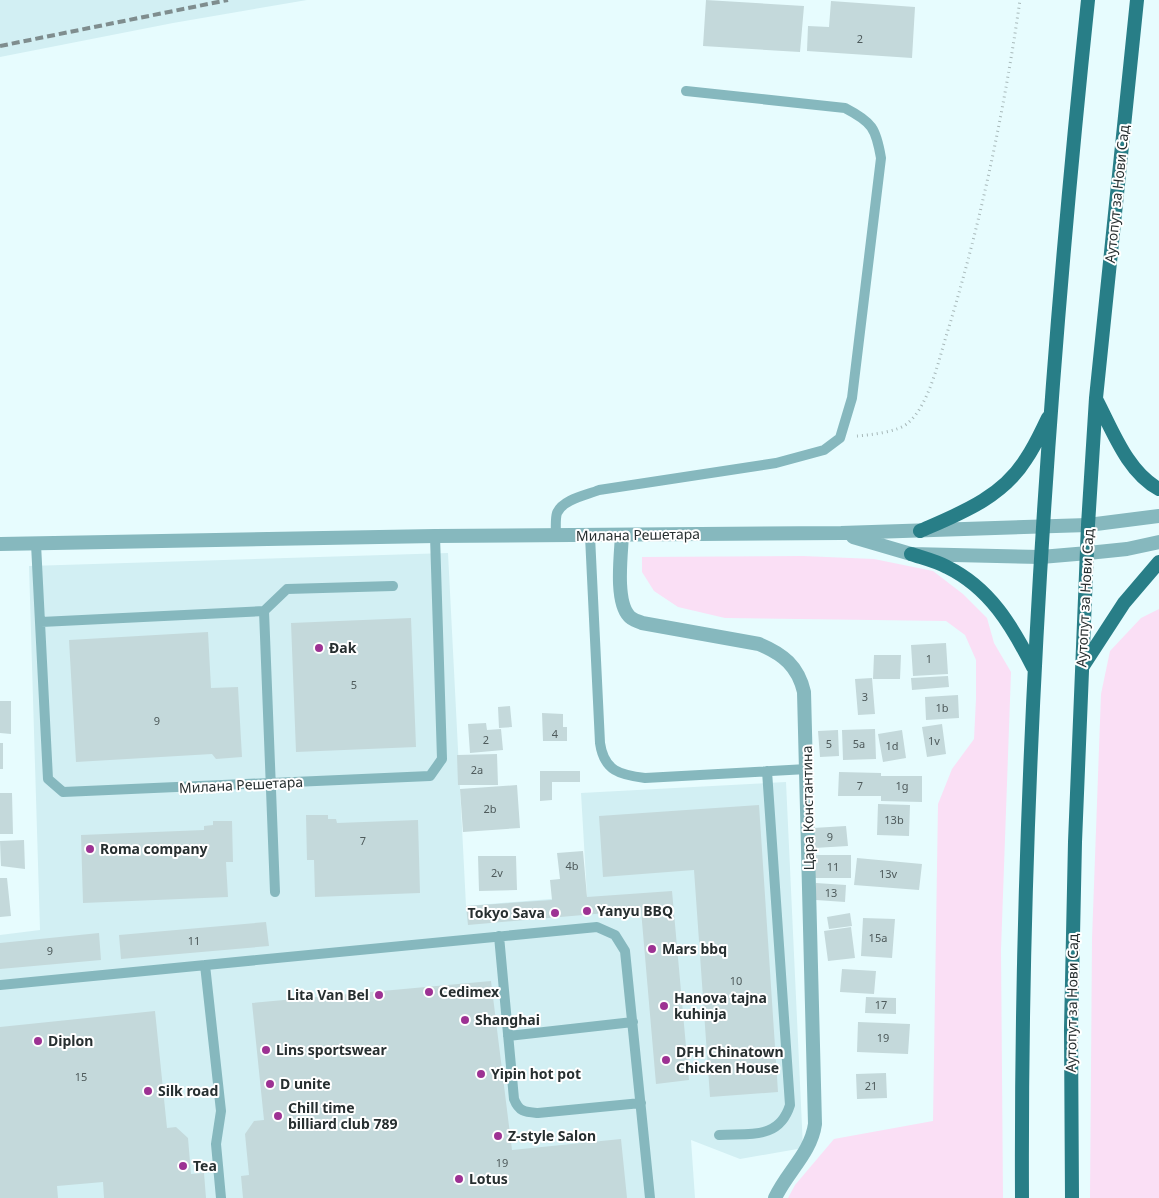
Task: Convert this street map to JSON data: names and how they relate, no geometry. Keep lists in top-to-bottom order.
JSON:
{
  "streets": {
    "main road": ["Аутопут за Нови Сад"],
    "street": ["Милана Решетара", "Цара Константина"]
  },
  "crossings": [
    ["Аутопут за Нови Сад", "Милана Решетара"],
    ["Милана Решетара", "Цара Константина"]
  ],
  "places": [
    "Đak",
    "Roma company",
    "Yanyu BBQ",
    "Tokyo Sava",
    "Mars bbq",
    "Cedimex",
    "Lita Van Bel",
    "Hanova tajna kuhinja",
    "Shanghai",
    "Diplon",
    "Lins sportswear",
    "DFH Chinatown Chicken House",
    "Yipin hot pot",
    "D unite",
    "Silk road",
    "Chill time billiard club 789",
    "Z-style Salon",
    "Tea",
    "Lotus"
  ],
  "house_numbers": [
    "2",
    "1",
    "5",
    "3",
    "1b",
    "9",
    "4",
    "2",
    "1v",
    "5",
    "5a",
    "1d",
    "2a",
    "7",
    "1g",
    "2b",
    "13b",
    "9",
    "7",
    "4b",
    "11",
    "2v",
    "13v",
    "13",
    "15a",
    "11",
    "9",
    "10",
    "17",
    "19",
    "15",
    "21",
    "19"
  ]
}
